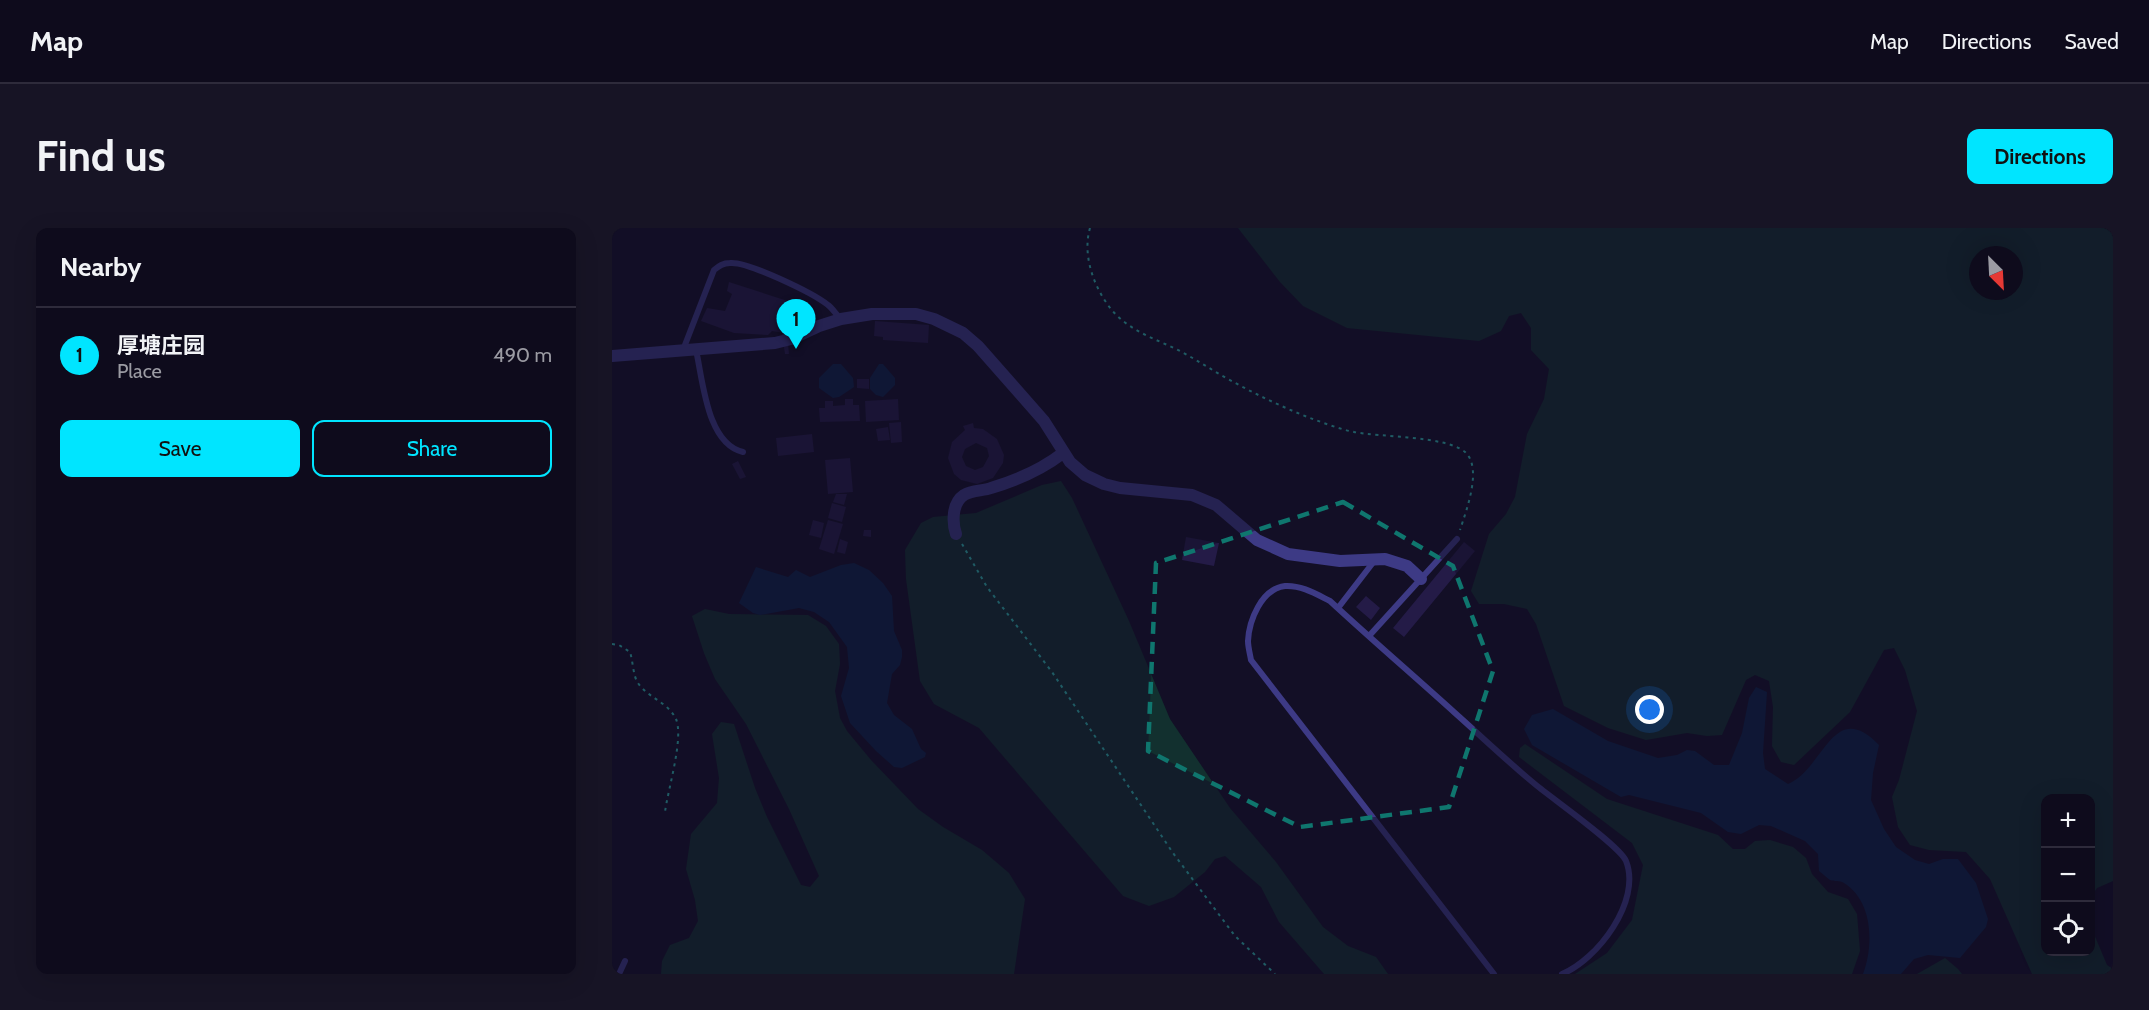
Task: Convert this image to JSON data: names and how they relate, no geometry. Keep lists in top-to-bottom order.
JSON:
{
  "north": "bottom right",
  "page": {
    "header": "Map",
    "nav": ["Map", "Directions", "Saved"],
    "buttons": [
      "Directions",
      ["Save", "Share"]
    ],
    "title": "Find us",
    "heading": "Nearby",
    "pins": "1",
    "list": [
      {
        "mark": "1",
        "name": "厚塘庄园",
        "note": "Place",
        "value": "490 m"
      }
    ],
    "map_buttons": ["+", "−"]
  }
}
